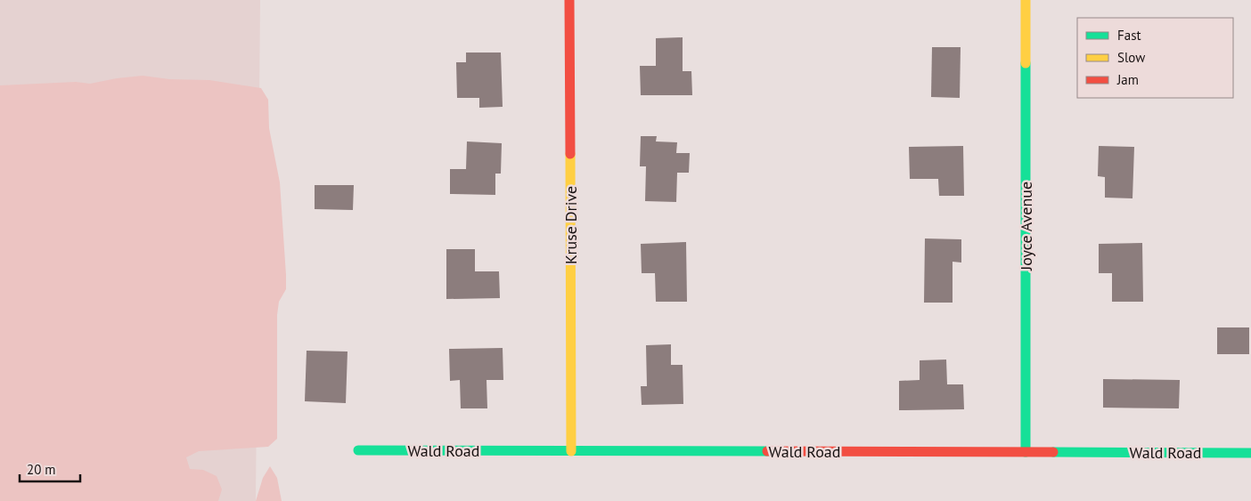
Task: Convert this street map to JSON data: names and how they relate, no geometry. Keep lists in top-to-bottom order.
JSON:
{
  "streets": {
    "street": ["Kruse Drive", "Joyce Avenue", "Wald Road"]
  },
  "crossings": [
    ["Kruse Drive", "Wald Road"],
    ["Joyce Avenue", "Wald Road"]
  ],
  "legend": ["Fast", "Slow", "Jam"],
  "scale_bar": "20 m"
}
